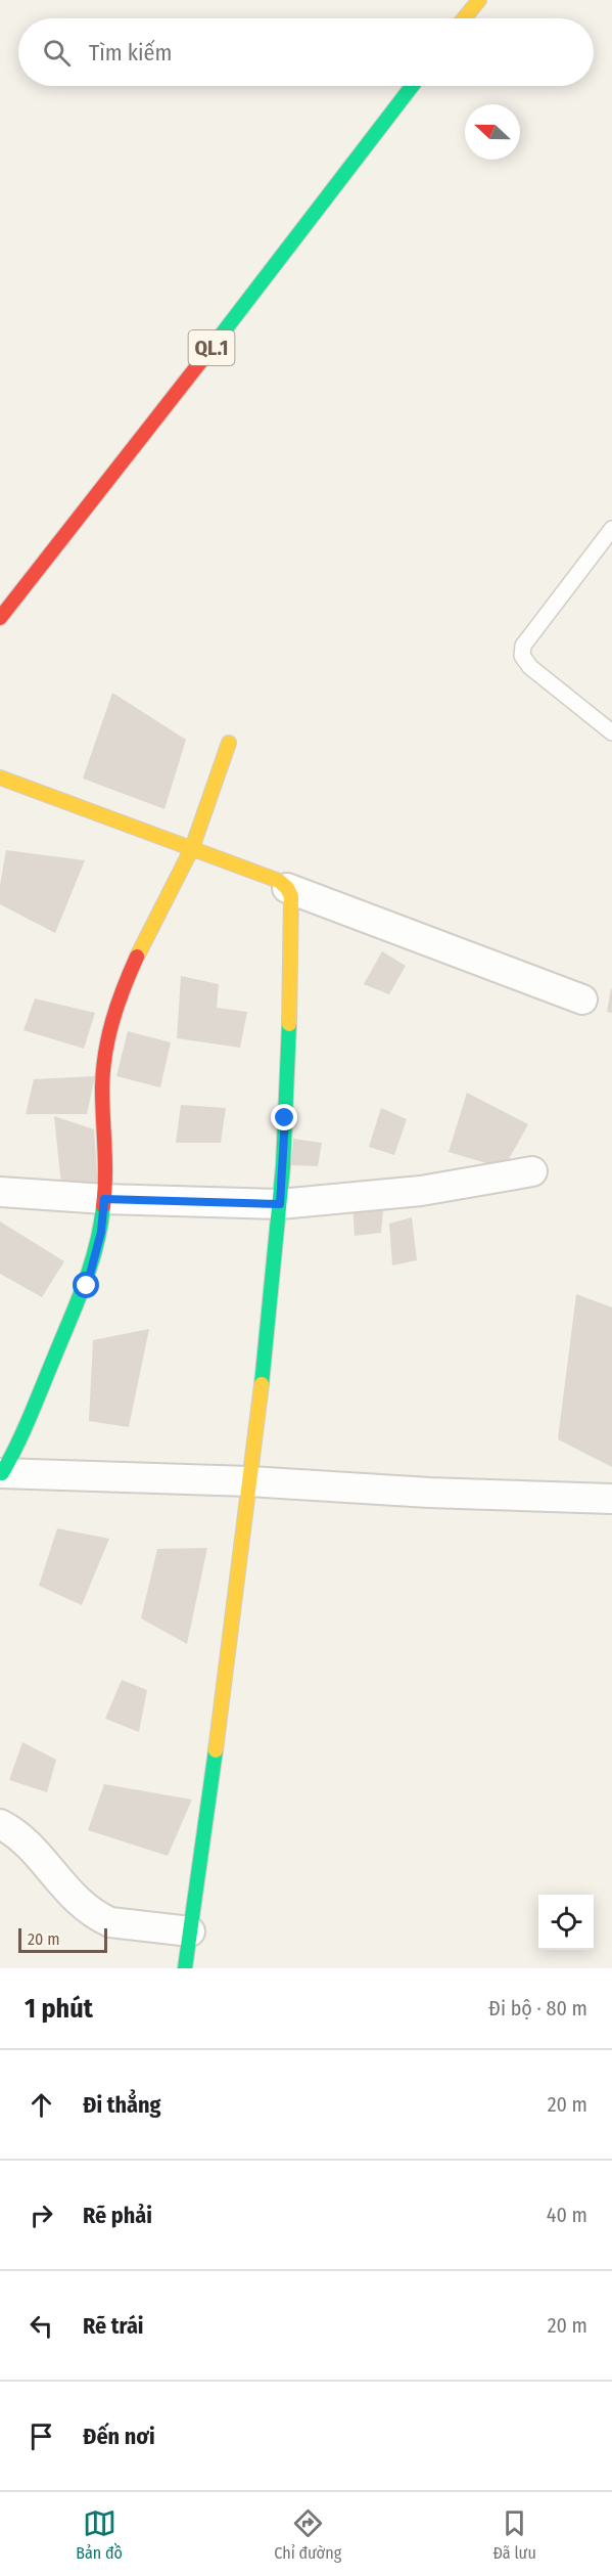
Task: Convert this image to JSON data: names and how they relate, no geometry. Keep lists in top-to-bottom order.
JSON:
{
  "streets": {
    "main road": ["QL.1"]
  },
  "scale_bar": "20 m",
  "north": "left",
  "page": {
    "search": "Tìm kiếm",
    "scale": "20 m",
    "heading": ["1 phút", "Đi bộ · 80 m"],
    "list": [
      ["Đi thẳng", "20 m"],
      ["Rẽ phải", "40 m"],
      ["Rẽ trái", "20 m"],
      "Đến nơi"
    ],
    "nav": ["Bản đồ", "Chỉ đường", "Đã lưu"]
  }
}
